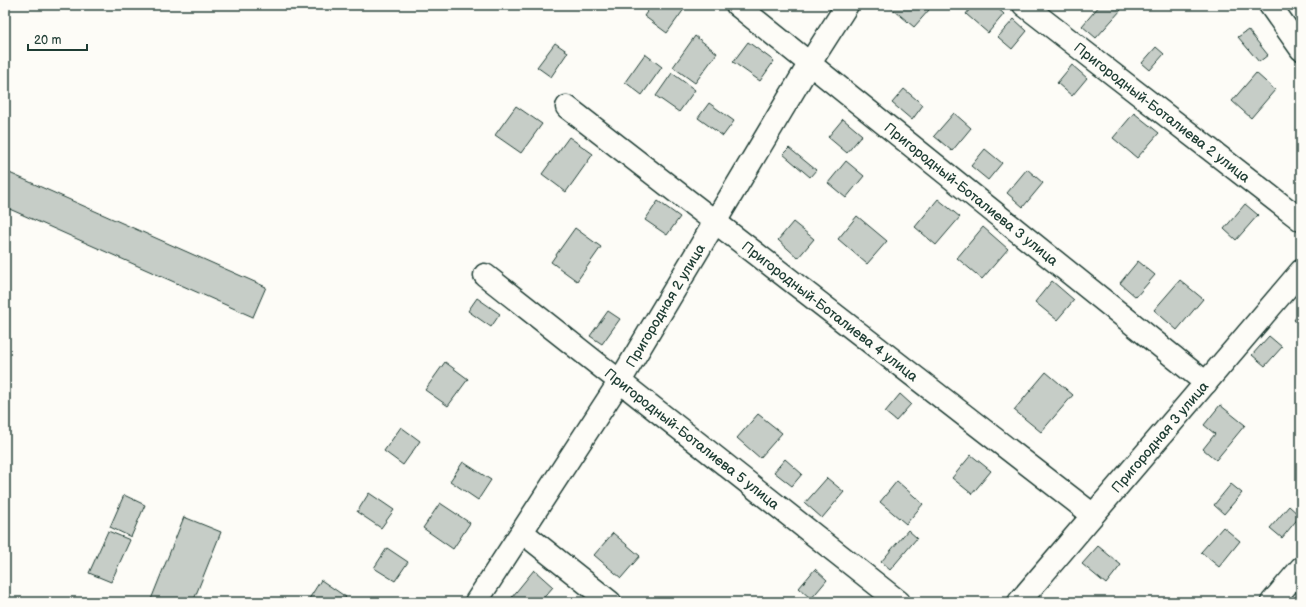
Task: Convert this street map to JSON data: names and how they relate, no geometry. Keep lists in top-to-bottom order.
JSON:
{
  "streets": {
    "street": [
      "Пригородный-Боталиева 2 улица",
      "Пригородный-Боталиева 3 улица",
      "Пригородная 2 улица",
      "Пригородный-Боталиева 4 улица",
      "Пригородная 3 улица",
      "Пригородный-Боталиева 5 улица"
    ]
  },
  "crossings": [
    ["Пригородный-Боталиева 3 улица", "Пригородная 2 улица"],
    ["Пригородный-Боталиева 3 улица", "Пригородная 3 улица"],
    ["Пригородная 2 улица", "Пригородный-Боталиева 4 улица"],
    ["Пригородная 2 улица", "Пригородный-Боталиева 5 улица"],
    ["Пригородный-Боталиева 4 улица", "Пригородная 3 улица"]
  ],
  "scale_bar": "20 m"
}
